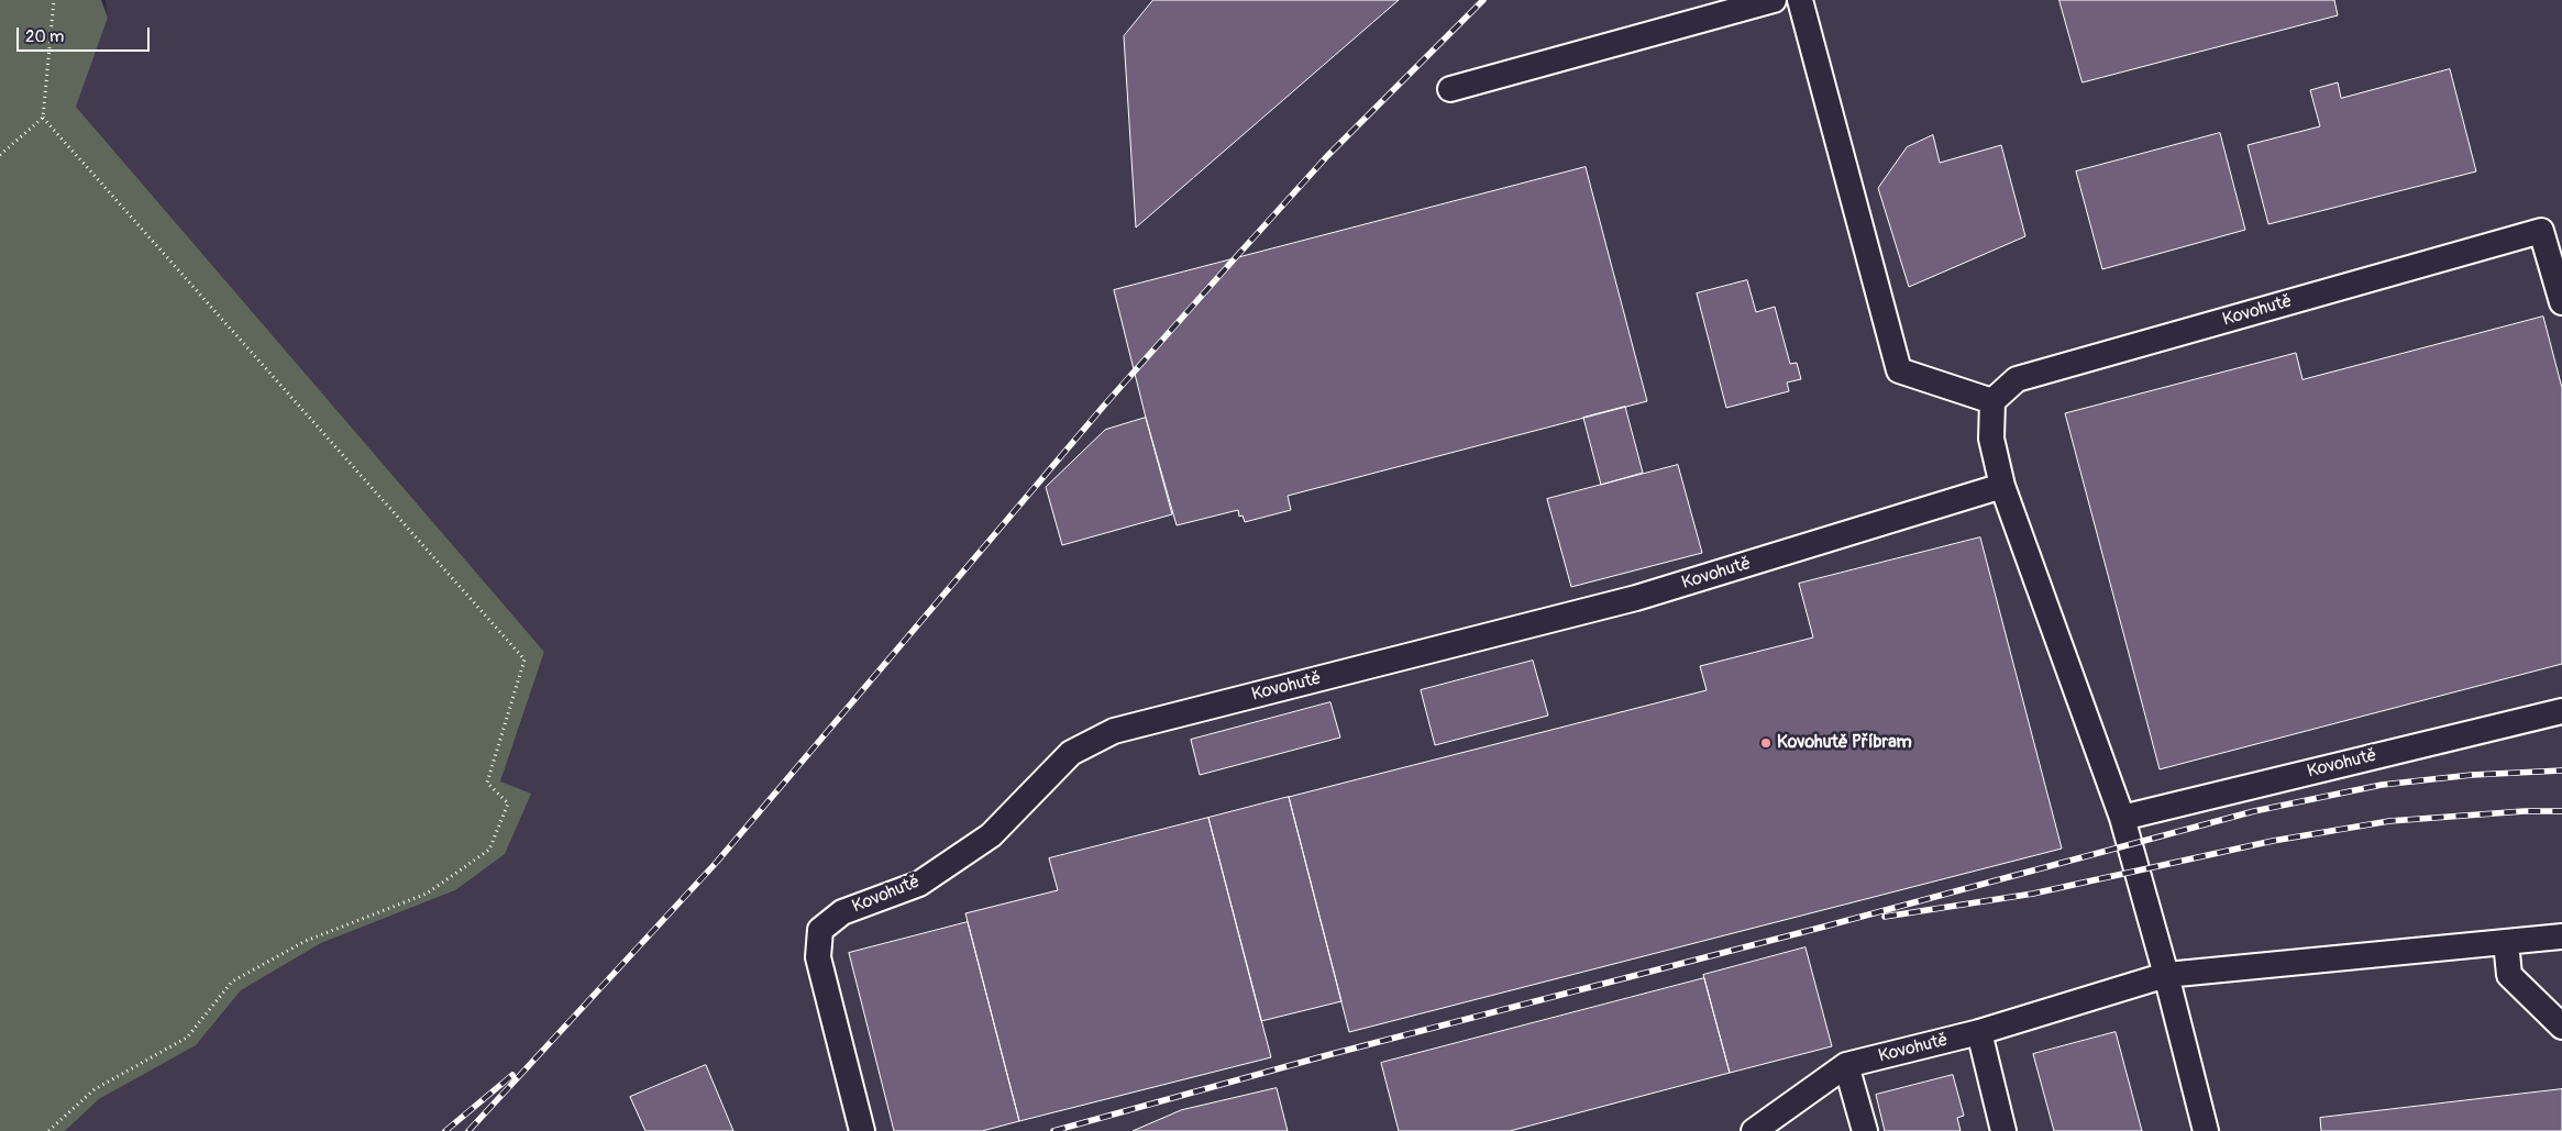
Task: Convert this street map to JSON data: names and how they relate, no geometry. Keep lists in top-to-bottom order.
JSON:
{
  "streets": {
    "lane": ["Kovohutě"]
  },
  "places": ["Kovohutě Příbram"],
  "scale_bar": "20 m"
}
